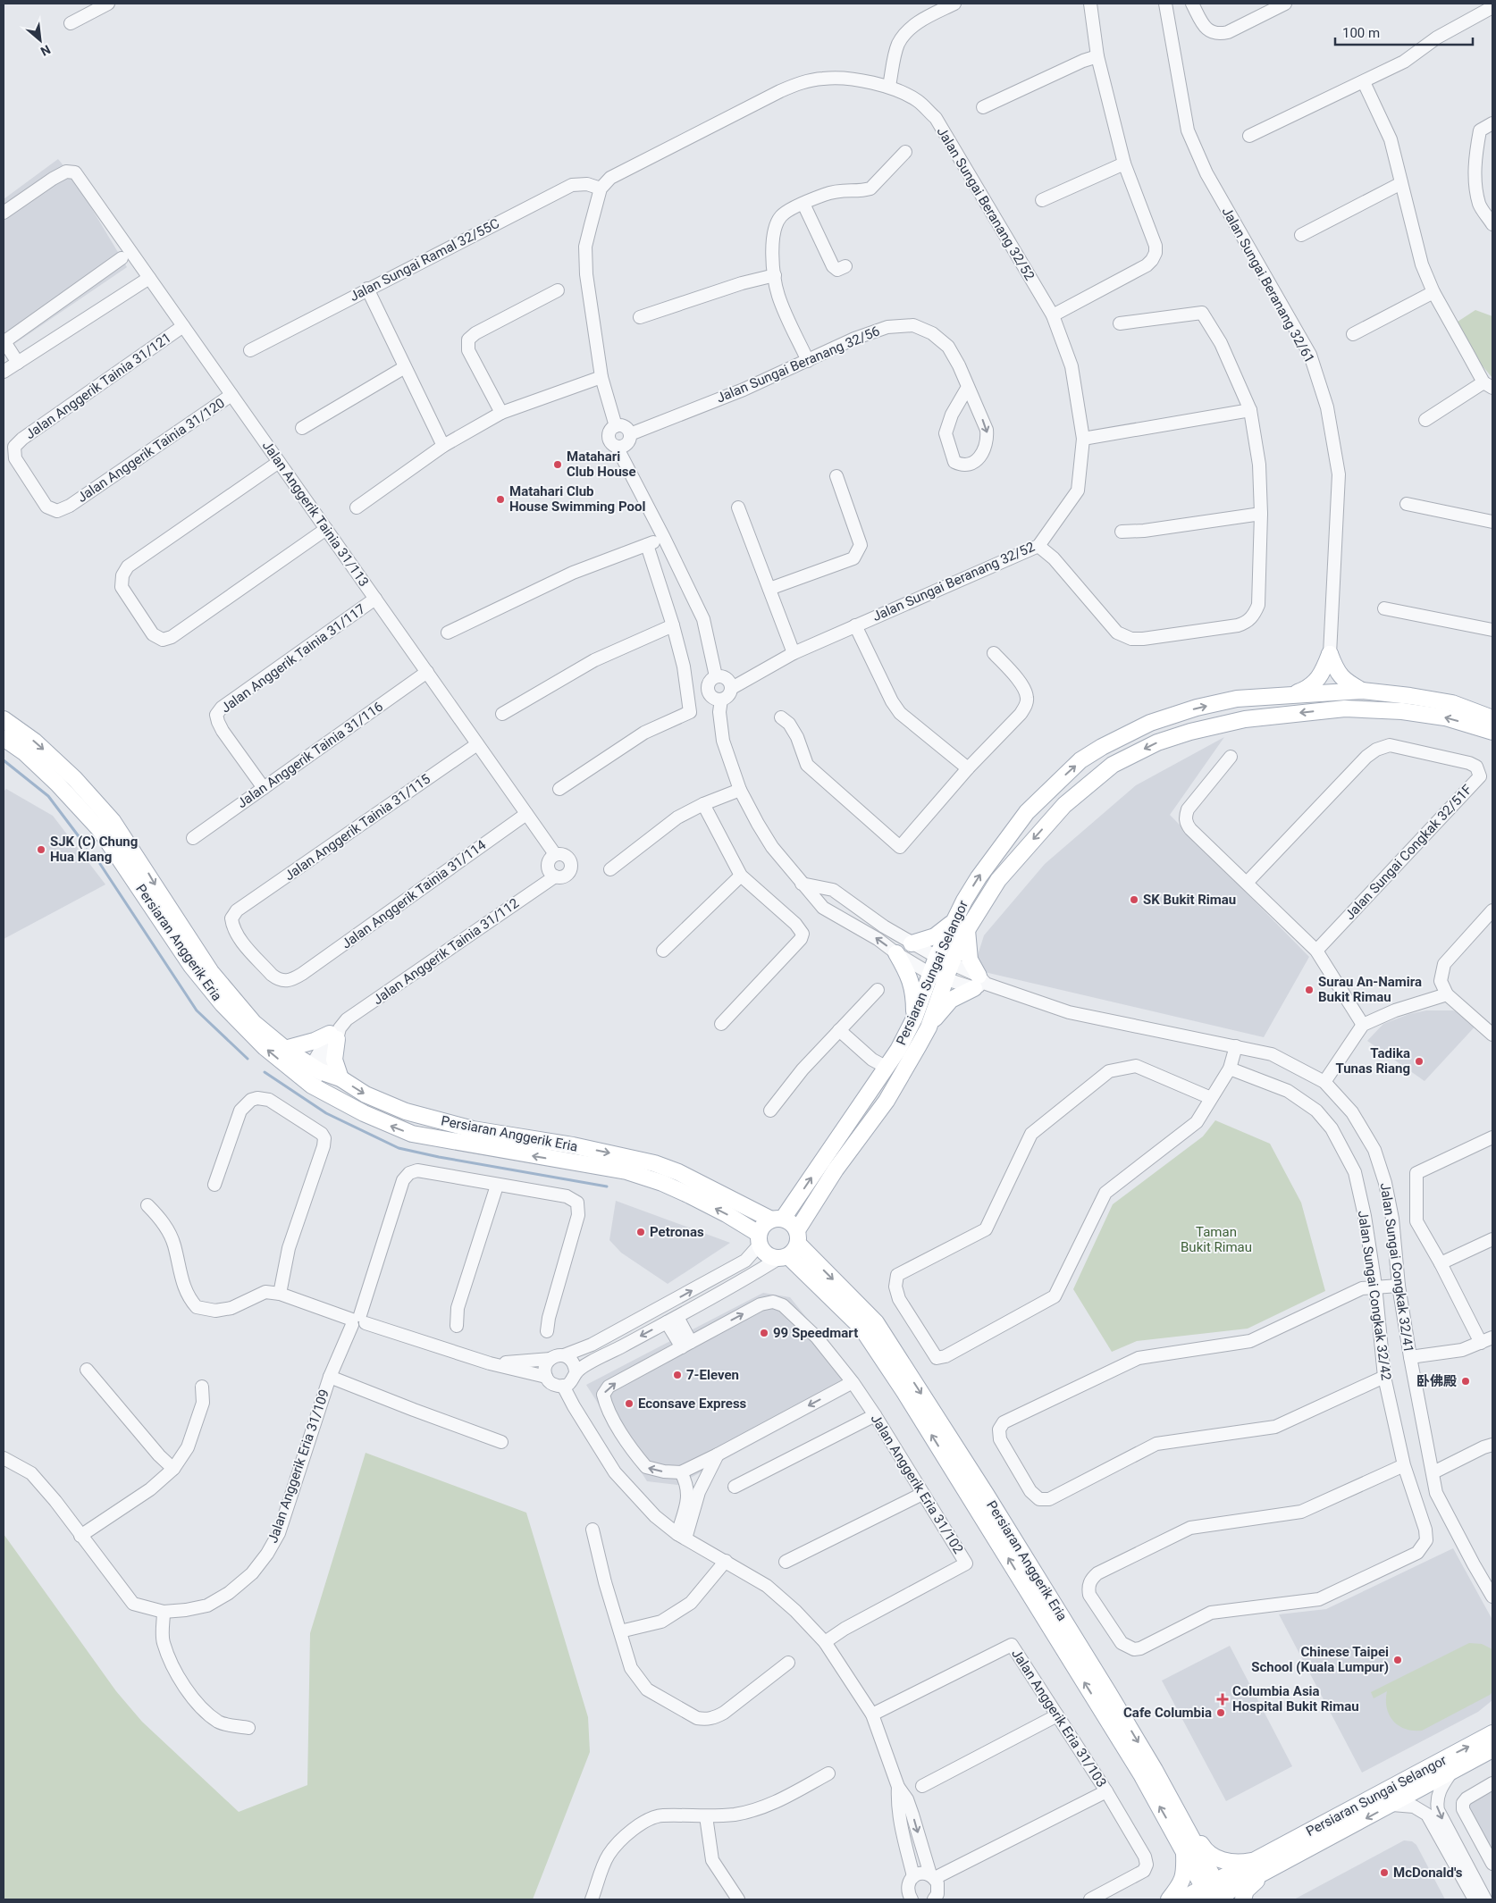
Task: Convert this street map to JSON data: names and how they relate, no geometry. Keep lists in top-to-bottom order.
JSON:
{
  "streets": {
    "main road": ["Persiaran Anggerik Eria", "Persiaran Sungai Selangor"],
    "street": [
      "Jalan Sungai Beranang 32/52",
      "Jalan Sungai Ramal 32/55C",
      "Jalan Sungai Beranang 32/61",
      "Jalan Sungai Beranang 32/56",
      "Jalan Anggerik Tainia 31/121",
      "Jalan Anggerik Tainia 31/120",
      "Jalan Anggerik Tainia 31/113",
      "Jalan Anggerik Tainia 31/117",
      "Jalan Anggerik Tainia 31/116",
      "Jalan Anggerik Tainia 31/115",
      "Jalan Sungai Congkak 32/51F",
      "Jalan Anggerik Tainia 31/114",
      "Jalan Anggerik Tainia 31/112",
      "Jalan Sungai Congkak 32/41",
      "Jalan Sungai Congkak 32/42",
      "Jalan Anggerik Eria 31/109",
      "Jalan Anggerik Eria 31/102",
      "Jalan Anggerik Eria 31/103"
    ]
  },
  "crossings": [
    ["Jalan Sungai Beranang 32/52", "Jalan Sungai Ramal 32/55C"],
    ["Jalan Anggerik Tainia 31/121", "Jalan Anggerik Tainia 31/120"],
    ["Jalan Anggerik Tainia 31/121", "Jalan Anggerik Tainia 31/113"],
    ["Jalan Anggerik Tainia 31/120", "Jalan Anggerik Tainia 31/113"],
    ["Jalan Anggerik Tainia 31/113", "Jalan Anggerik Tainia 31/117"],
    ["Jalan Anggerik Tainia 31/113", "Jalan Anggerik Tainia 31/116"],
    ["Jalan Anggerik Tainia 31/113", "Jalan Anggerik Tainia 31/115"],
    ["Jalan Anggerik Tainia 31/113", "Jalan Anggerik Tainia 31/114"],
    ["Jalan Anggerik Tainia 31/113", "Jalan Anggerik Tainia 31/112"],
    ["Jalan Anggerik Tainia 31/117", "Jalan Anggerik Tainia 31/116"],
    ["Jalan Anggerik Tainia 31/115", "Jalan Anggerik Tainia 31/114"],
    ["Persiaran Anggerik Eria", "Jalan Anggerik Tainia 31/112"],
    ["Persiaran Anggerik Eria", "Persiaran Sungai Selangor"]
  ],
  "parks": ["Taman Bukit Rimau"],
  "places": {
    "other": [
      "Matahari Club House",
      "Matahari Club House Swimming Pool",
      "SJK (C) Chung Hua Klang",
      "SK Bukit Rimau",
      "Surau An-Namira Bukit Rimau",
      "Tadika Tunas Riang",
      "Petronas",
      "99 Speedmart",
      "7-Eleven",
      "卧佛殿",
      "Econsave Express",
      "Chinese Taipei School (Kuala Lumpur)",
      "Cafe Columbia",
      "McDonald's"
    ],
    "health": ["Columbia Asia Hospital Bukit Rimau"]
  },
  "scale_bar": "100 m",
  "north": "bottom right"
}
